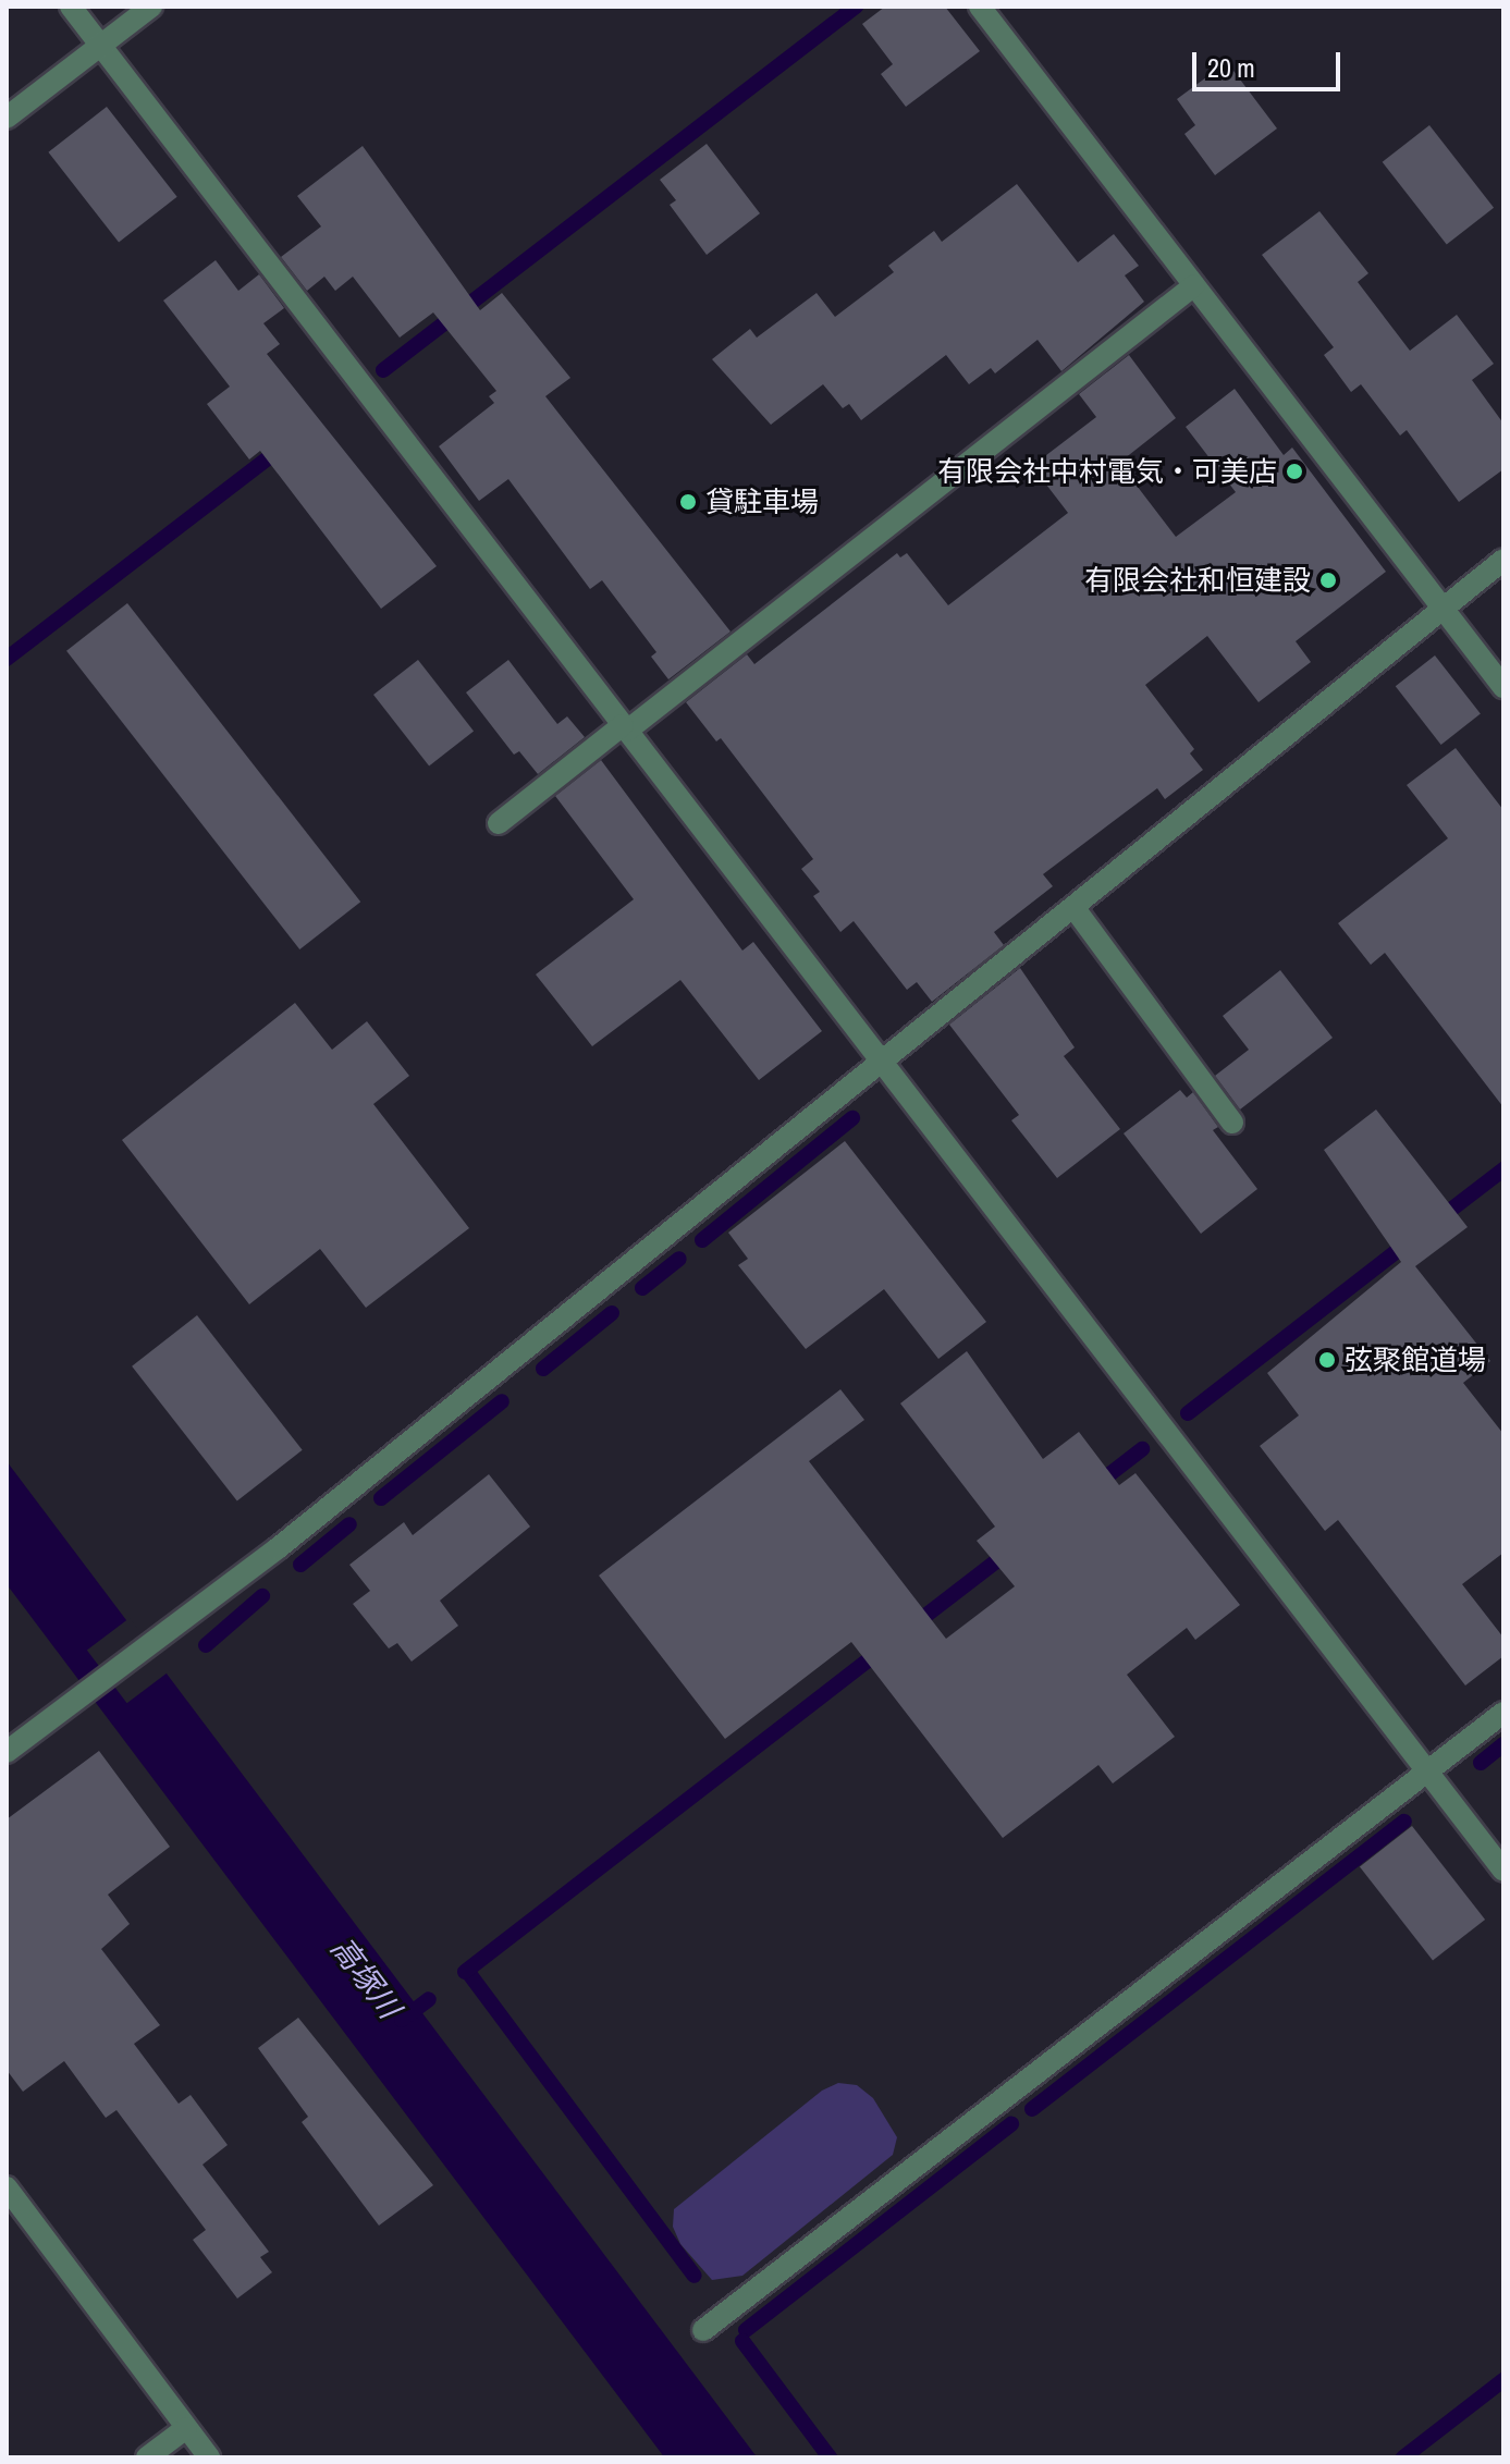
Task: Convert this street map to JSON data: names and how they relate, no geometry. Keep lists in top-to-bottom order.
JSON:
{
  "water": ["高塚川"],
  "places": [
    "有限会社中村電気・可美店",
    "貸駐車場",
    "有限会社和恒建設",
    "弦聚館道場"
  ],
  "scale_bar": "20 m"
}
